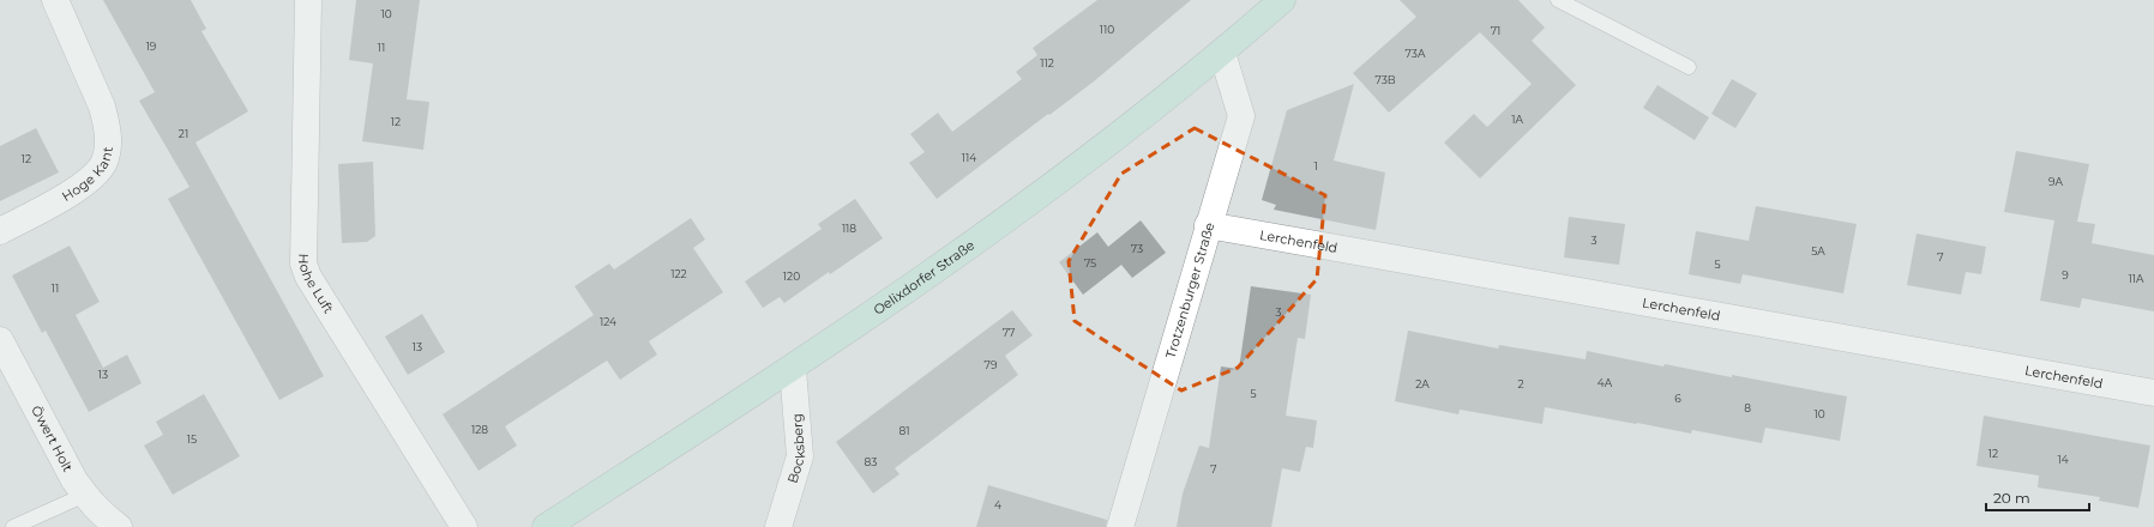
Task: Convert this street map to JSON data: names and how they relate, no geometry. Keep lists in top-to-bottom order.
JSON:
{
  "streets": {
    "street": [
      "Hoge Kant",
      "Lerchenfeld",
      "Oelixdorfer Straße",
      "Hohe Luft",
      "Trotzenburger Straße",
      "Öwert Holt",
      "Bocksberg"
    ]
  },
  "crossings": [
    ["Lerchenfeld", "Trotzenburger Straße"],
    ["Oelixdorfer Straße", "Trotzenburger Straße"],
    ["Oelixdorfer Straße", "Bocksberg"]
  ],
  "house_numbers": [
    "10",
    "110",
    "71",
    "19",
    "11",
    "73A",
    "112",
    "73B",
    "1A",
    "12",
    "21",
    "114",
    "12",
    "1",
    "9A",
    "118",
    "3",
    "73",
    "5A",
    "7",
    "75",
    "5",
    "122",
    "9",
    "120",
    "11A",
    "11",
    "3",
    "124",
    "77",
    "13",
    "79",
    "13",
    "4A",
    "2A",
    "2",
    "5",
    "6",
    "8",
    "10",
    "128",
    "81",
    "15",
    "12",
    "14",
    "83",
    "7",
    "4"
  ],
  "scale_bar": "20 m"
}
